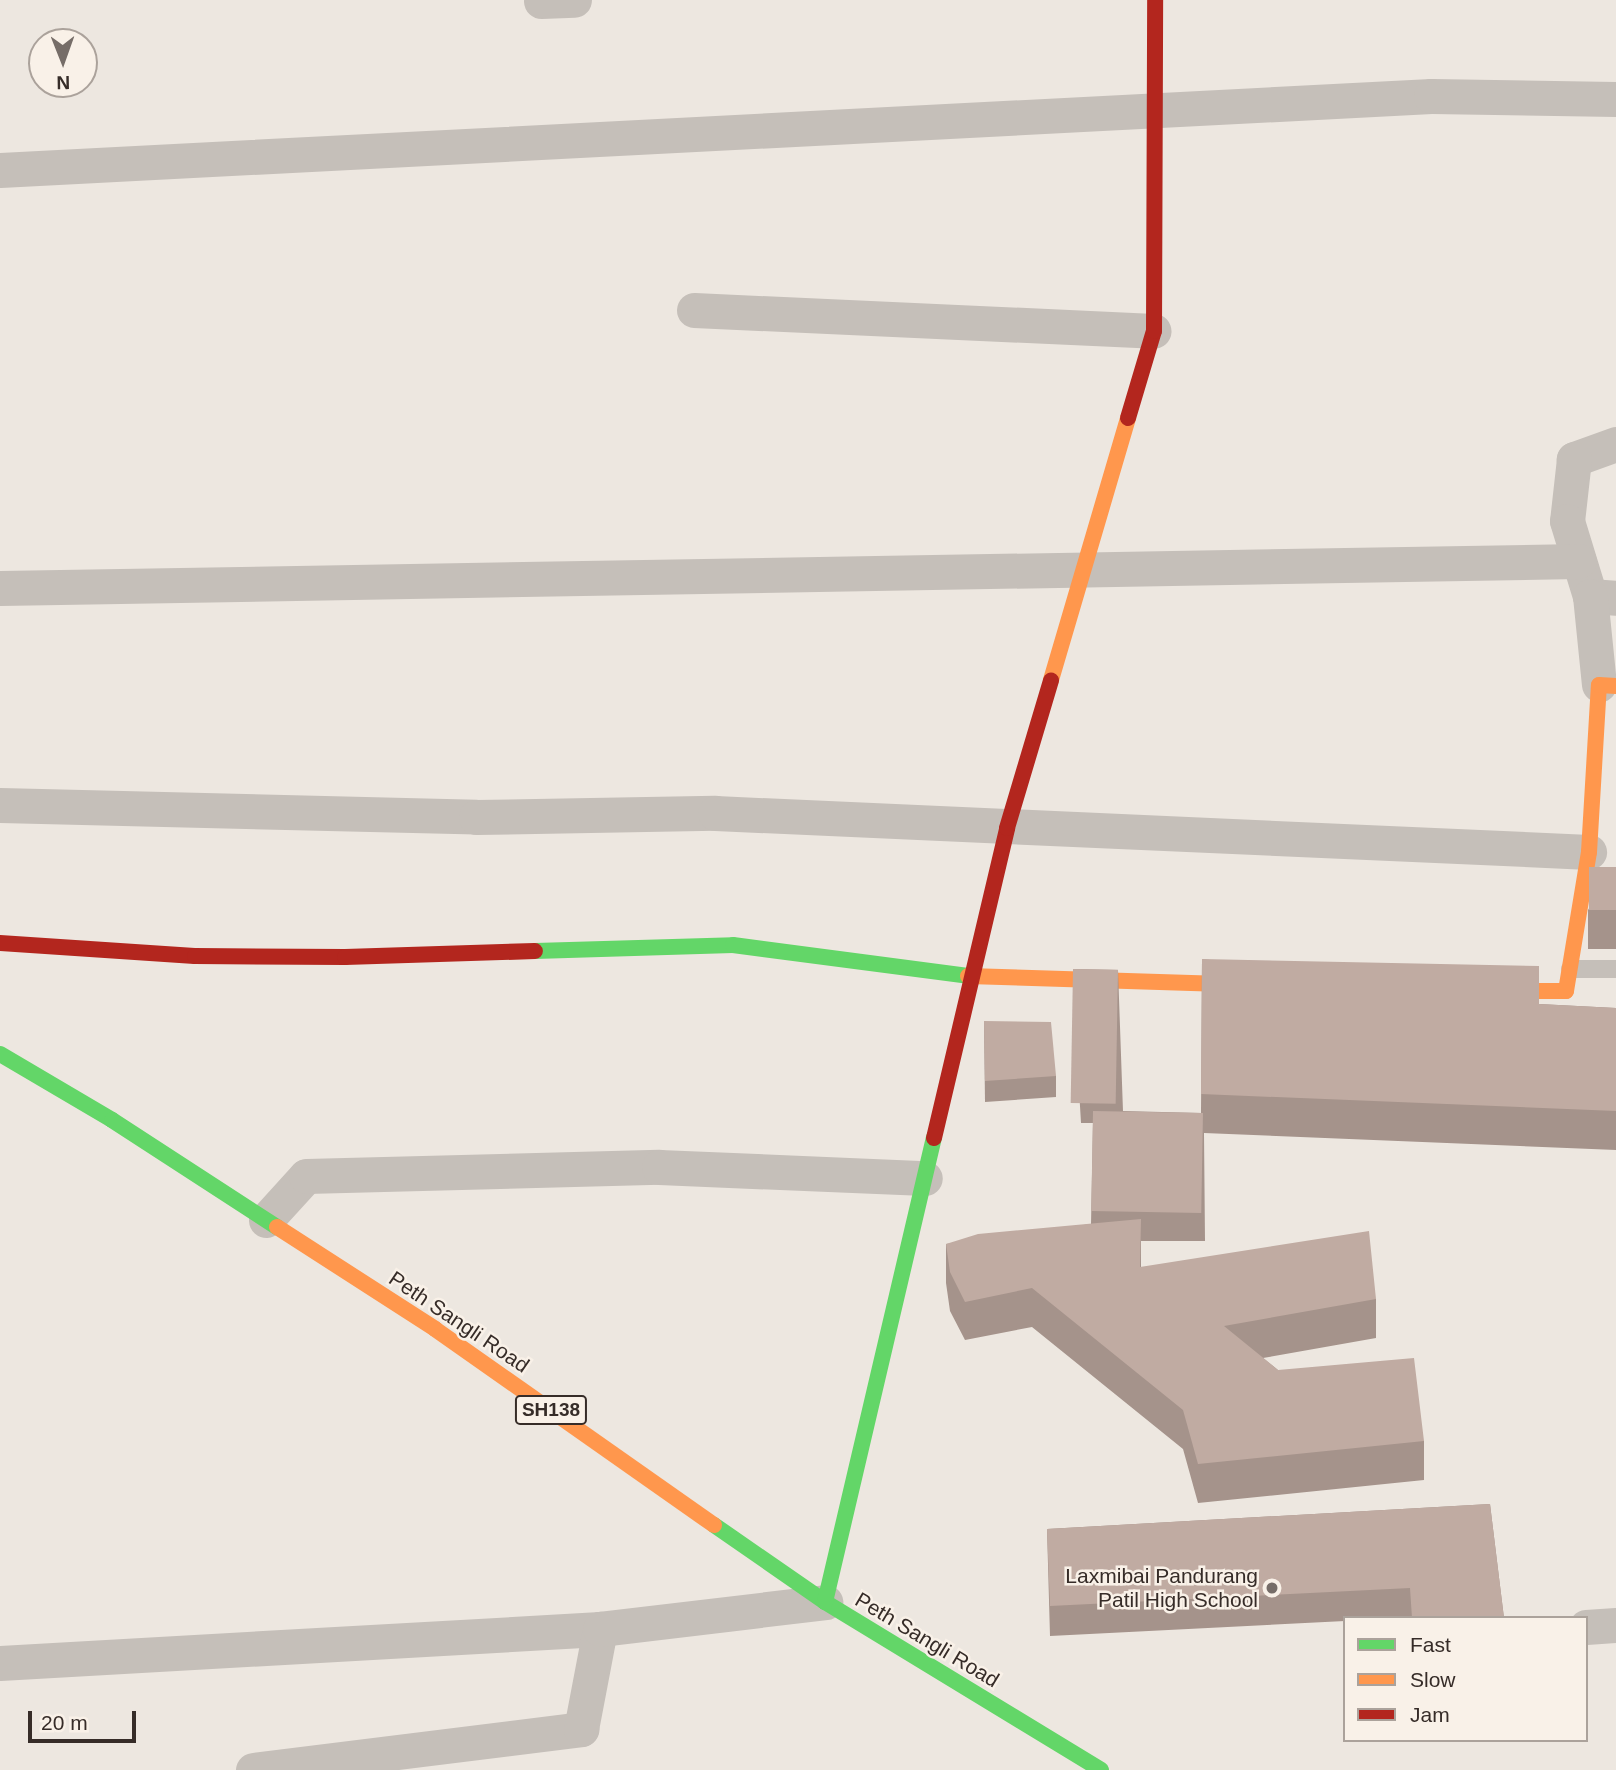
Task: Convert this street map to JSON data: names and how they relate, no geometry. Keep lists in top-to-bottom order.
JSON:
{
  "streets": {
    "main road": ["Peth Sangli Road", "SH138"]
  },
  "places": ["Laxmibai Pandurang Patil High School"],
  "legend": ["Fast", "Slow", "Jam"],
  "scale_bar": "20 m",
  "north": "bottom"
}
